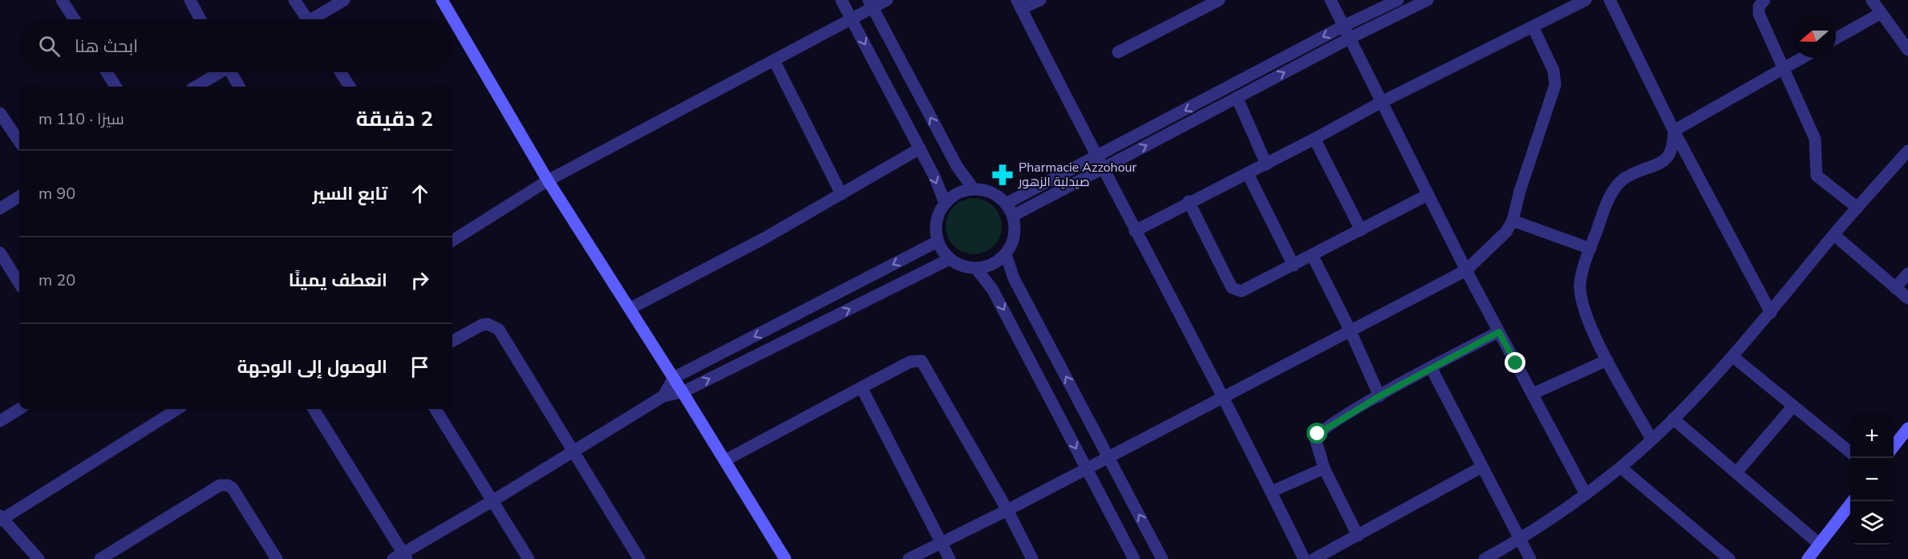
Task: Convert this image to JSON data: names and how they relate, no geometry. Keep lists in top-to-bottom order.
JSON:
{
  "places": {
    "pharmacy": ["Pharmacie Azzohour صيدلية الزهور"]
  },
  "north": "left",
  "page": {
    "search": "ابحث هنا",
    "heading": ["2 دقيقة", "سيرًا · 110 m"],
    "list": [
      ["تابع السير", "90 m"],
      ["انعطف يمينًا", "20 m"],
      "الوصول إلى الوجهة"
    ],
    "map_buttons": ["+", "−"]
  }
}
